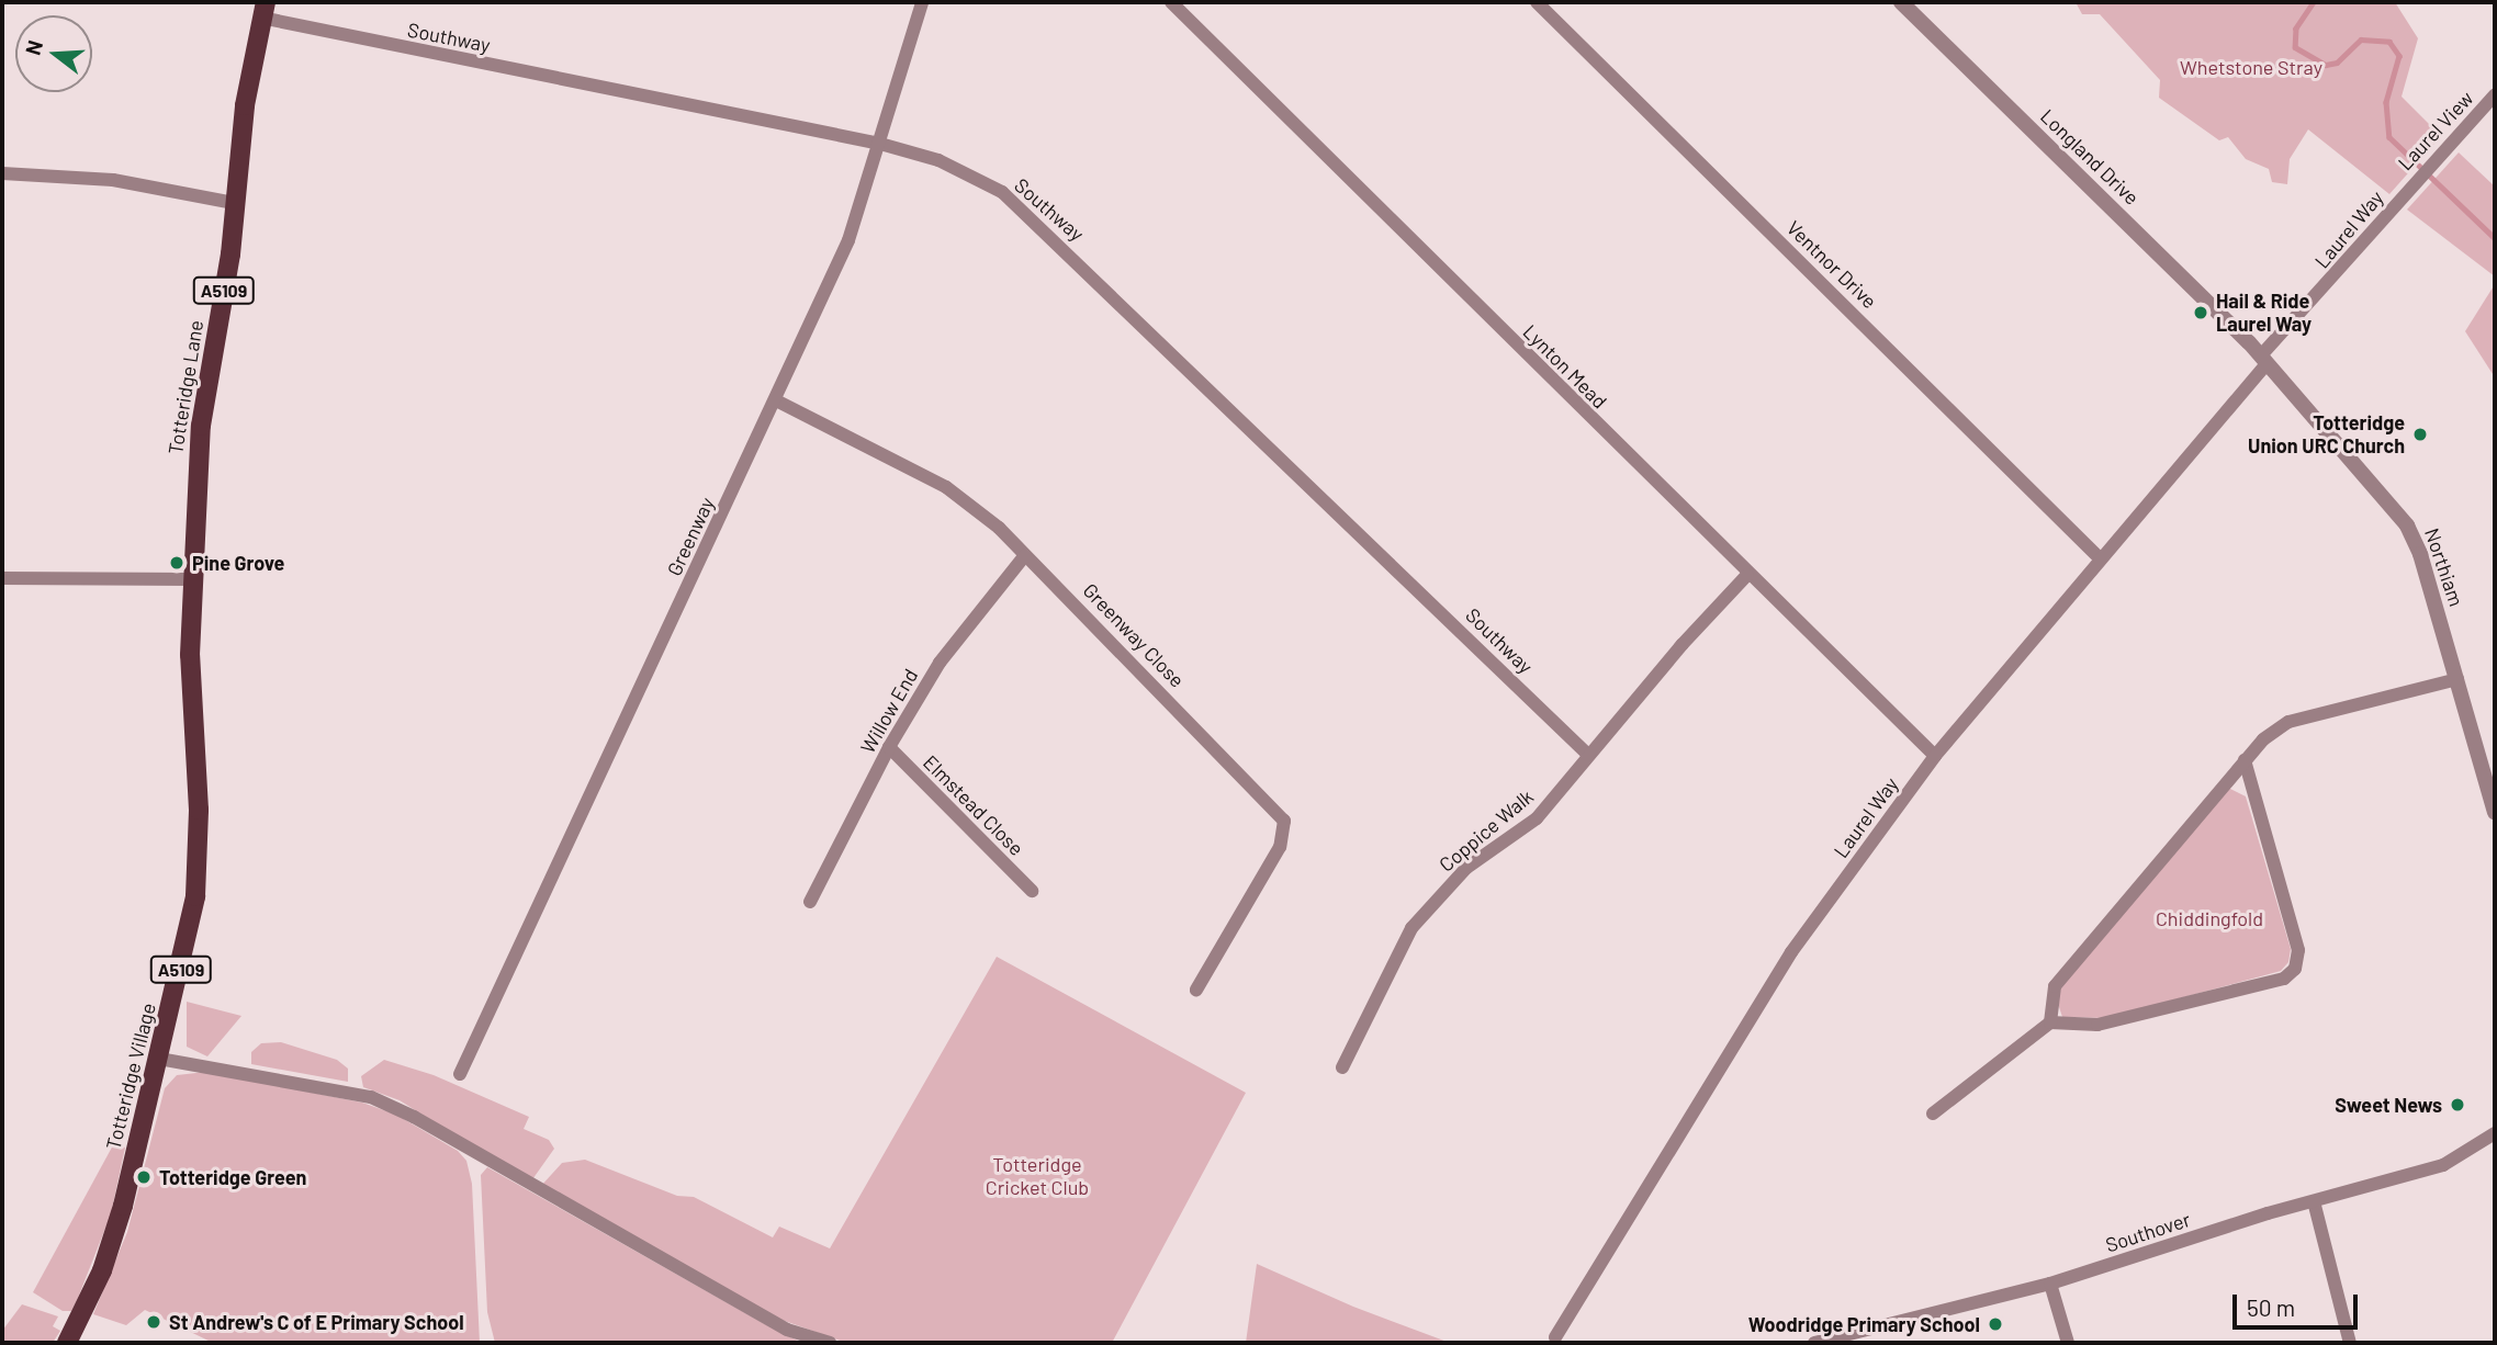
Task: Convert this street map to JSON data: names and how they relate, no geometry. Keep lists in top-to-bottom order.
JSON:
{
  "streets": {
    "main road": ["A5109", "Totteridge Lane", "Totteridge Village"],
    "street": [
      "Southway",
      "Laurel View",
      "Longland Drive",
      "Laurel Way",
      "Ventnor Drive",
      "Lynton Mead",
      "Greenway",
      "Northiam",
      "Greenway Close",
      "Willow End",
      "Elmstead Close",
      "Coppice Walk",
      "Southover"
    ]
  },
  "crossings": [
    ["Southway", "Totteridge Lane"],
    ["Southway", "Greenway"],
    ["Southway", "Coppice Walk"],
    ["Laurel View", "Laurel Way"],
    ["Longland Drive", "Northiam"],
    ["Laurel Way", "Ventnor Drive"],
    ["Laurel Way", "Lynton Mead"],
    ["Laurel Way", "Northiam"],
    ["Lynton Mead", "Coppice Walk"],
    ["Totteridge Lane", "Totteridge Village"],
    ["Greenway", "Greenway Close"],
    ["Greenway Close", "Willow End"],
    ["Willow End", "Elmstead Close"]
  ],
  "parks": ["Whetstone Stray", "Chiddingfold", "Totteridge Cricket Club"],
  "places": [
    "Hail & Ride Laurel Way",
    "Totteridge Union URC Church",
    "Pine Grove",
    "Sweet News",
    "Totteridge Green",
    "St Andrew's C of E Primary School",
    "Woodridge Primary School"
  ],
  "scale_bar": "50 m",
  "north": "left"
}
